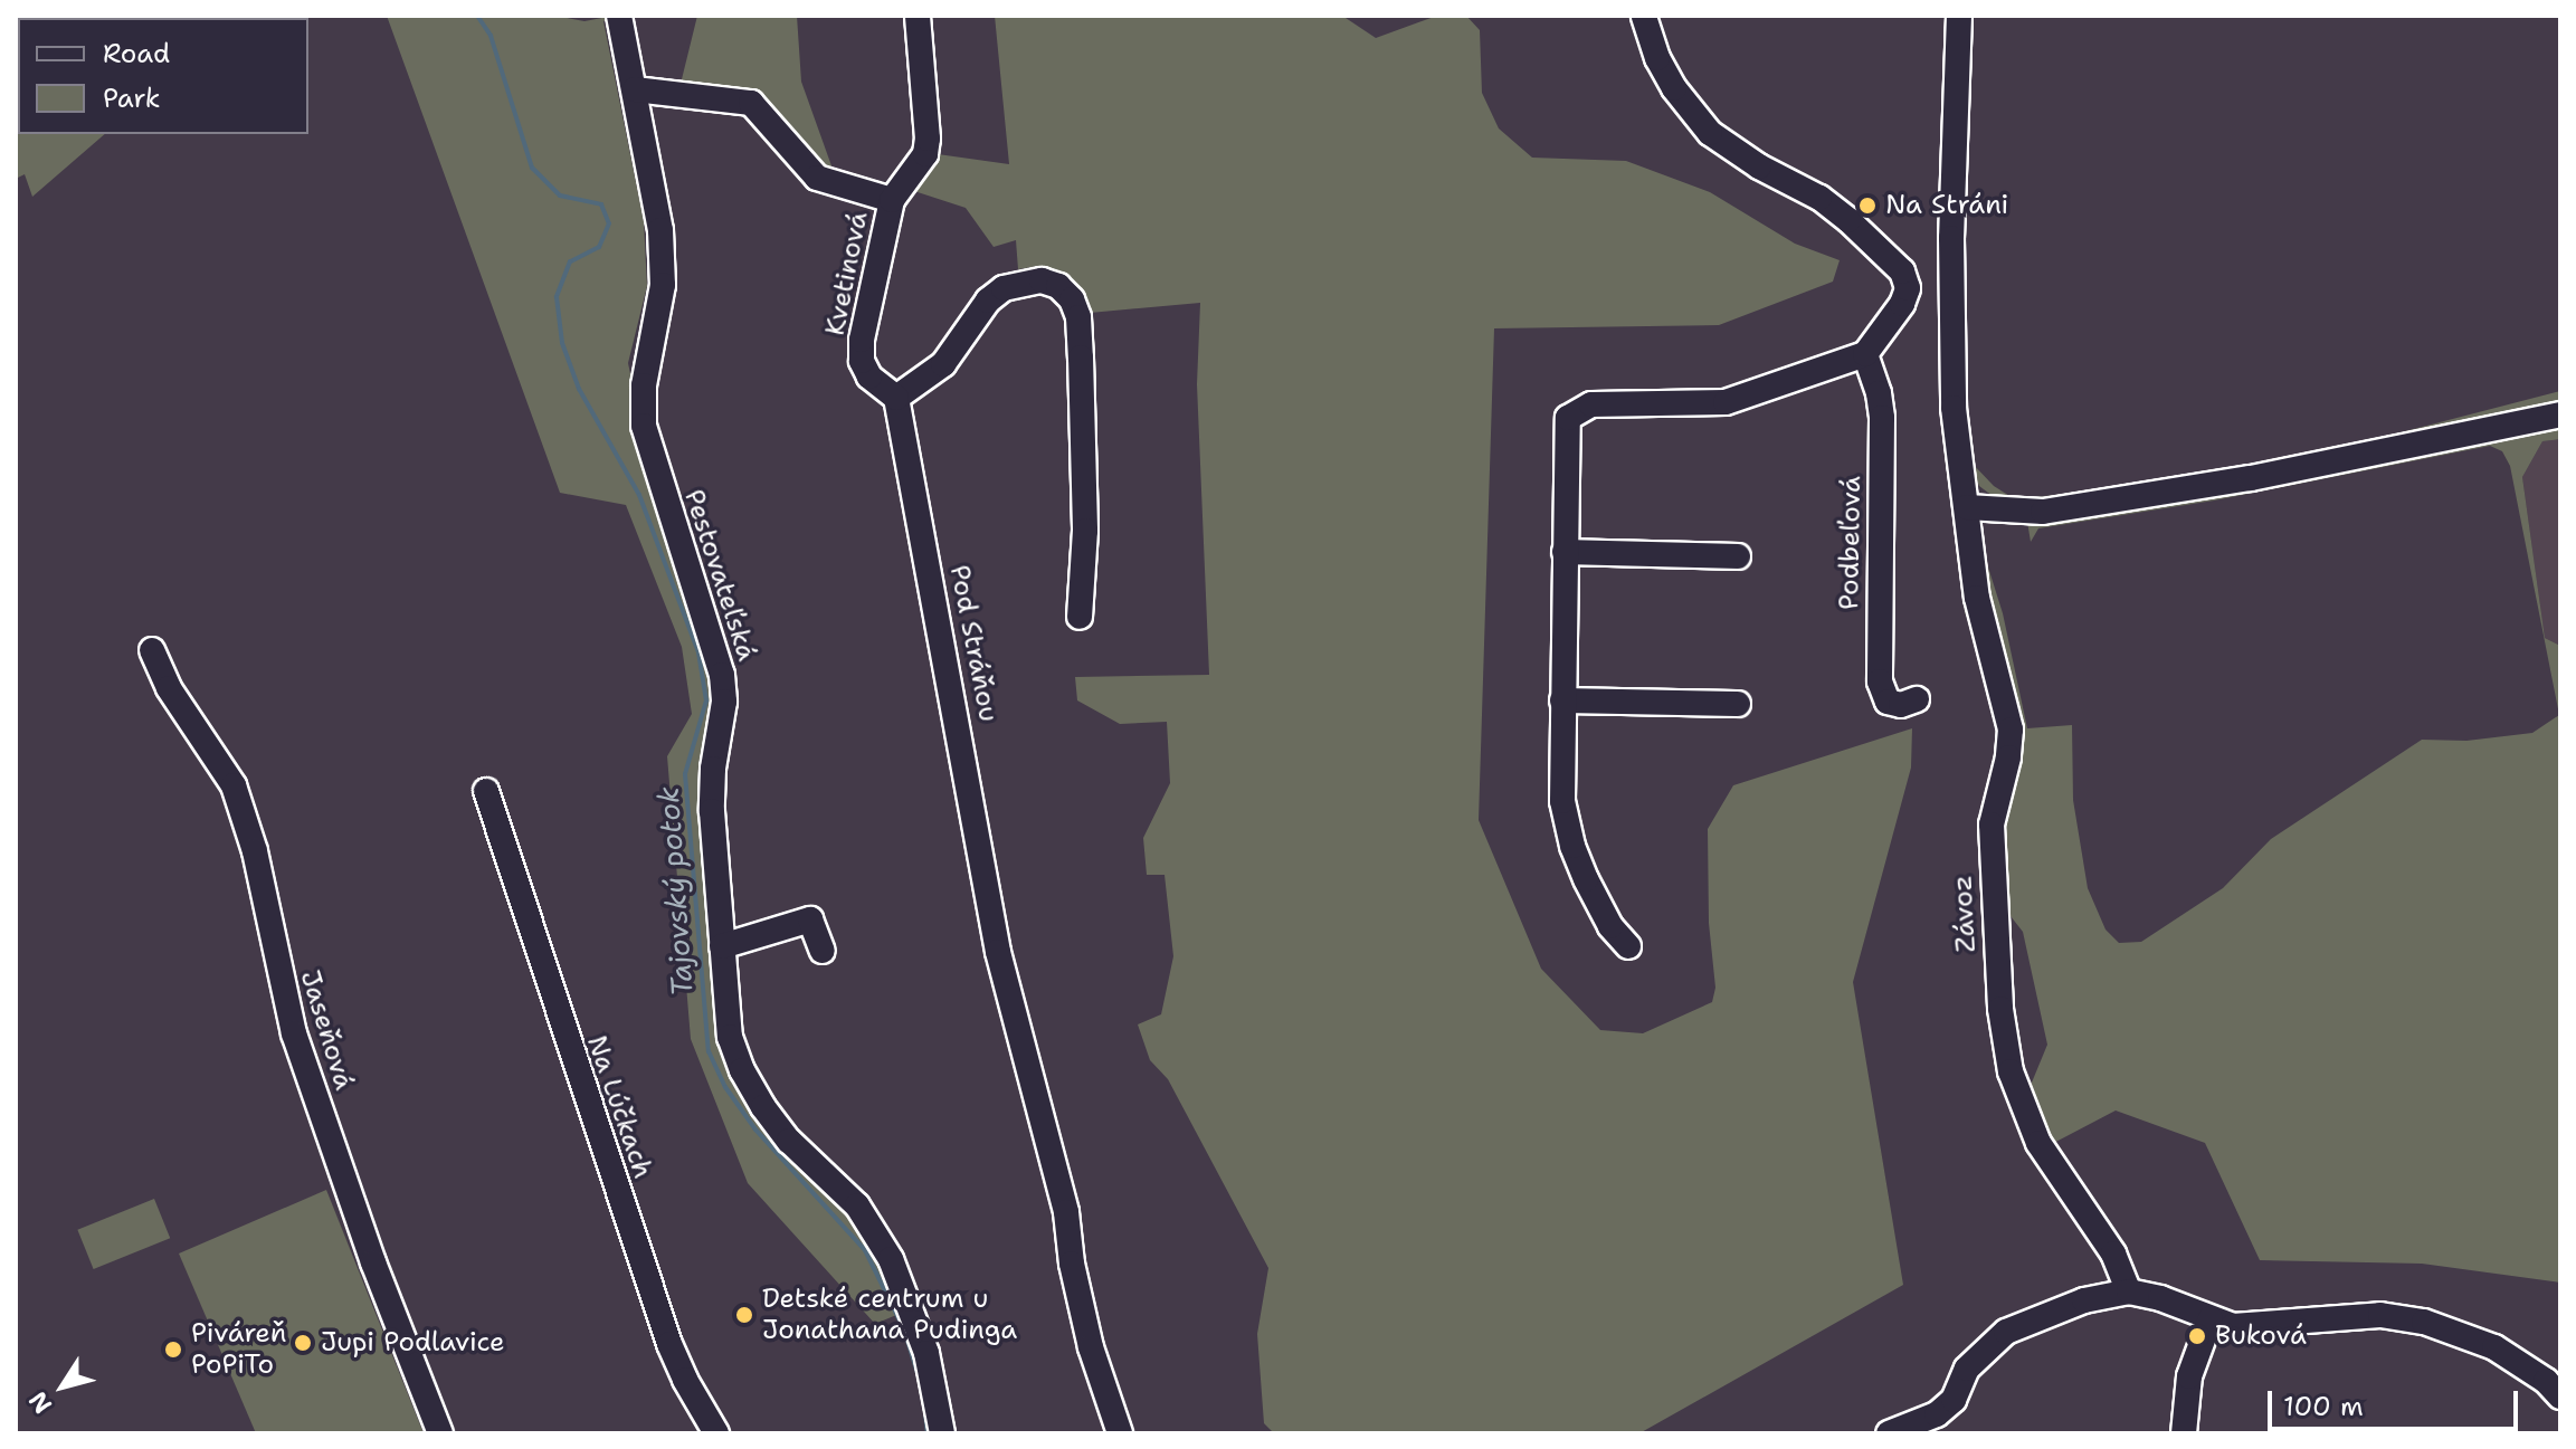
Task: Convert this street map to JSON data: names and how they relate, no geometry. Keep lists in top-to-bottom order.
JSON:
{
  "streets": {
    "street": [
      "Kvetinová",
      "Podbeľová",
      "Pestovateľská",
      "Pod Stráňou",
      "Závoz",
      "Jaseňová",
      "Na Lúčkach"
    ]
  },
  "crossings": [
    ["Kvetinová", "Pestovateľská"],
    ["Kvetinová", "Pod Stráňou"]
  ],
  "water": ["Tajovský potok"],
  "places": [
    "Na Stráni",
    "Detské centrum u Jonathana Pudinga",
    "Buková",
    "Jupi Podlavice",
    "Piváreň PoPiTo"
  ],
  "legend": ["Road", "Park"],
  "scale_bar": "100 m",
  "north": "bottom left"
}
